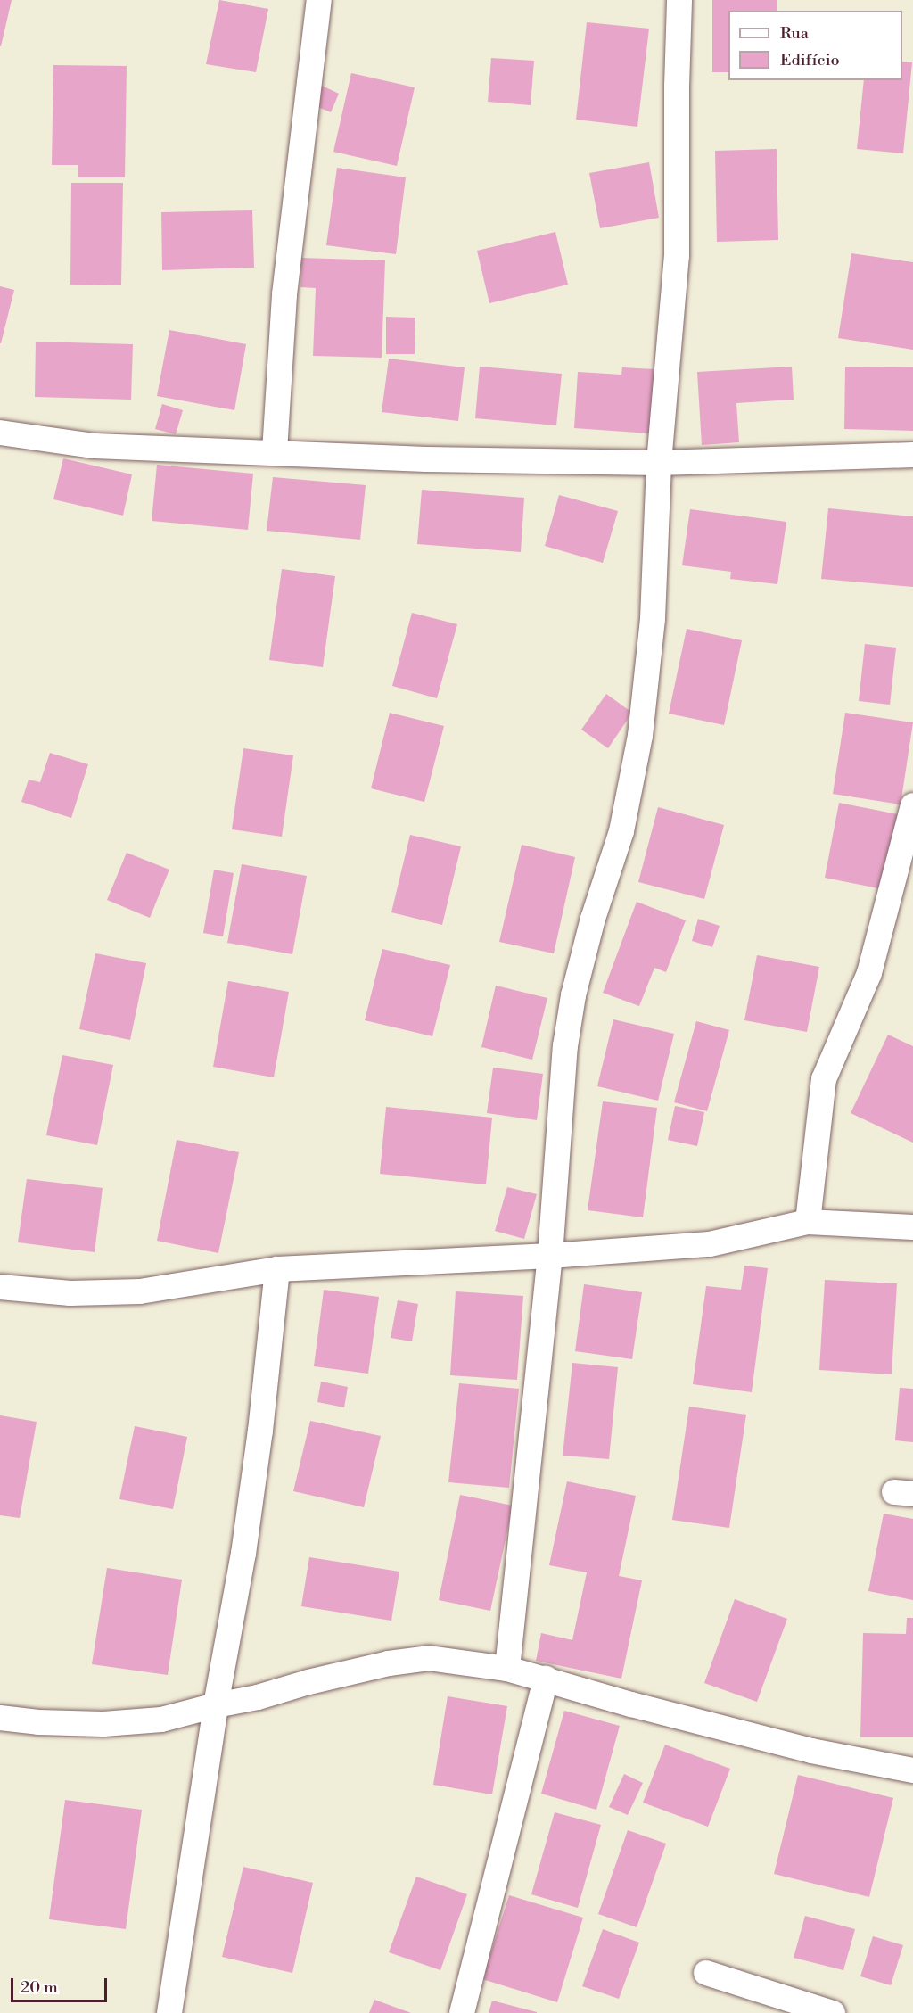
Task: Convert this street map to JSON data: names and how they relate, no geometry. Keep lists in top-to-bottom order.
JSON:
{
  "legend": ["Rua", "Edifício"],
  "scale_bar": "20 m"
}
